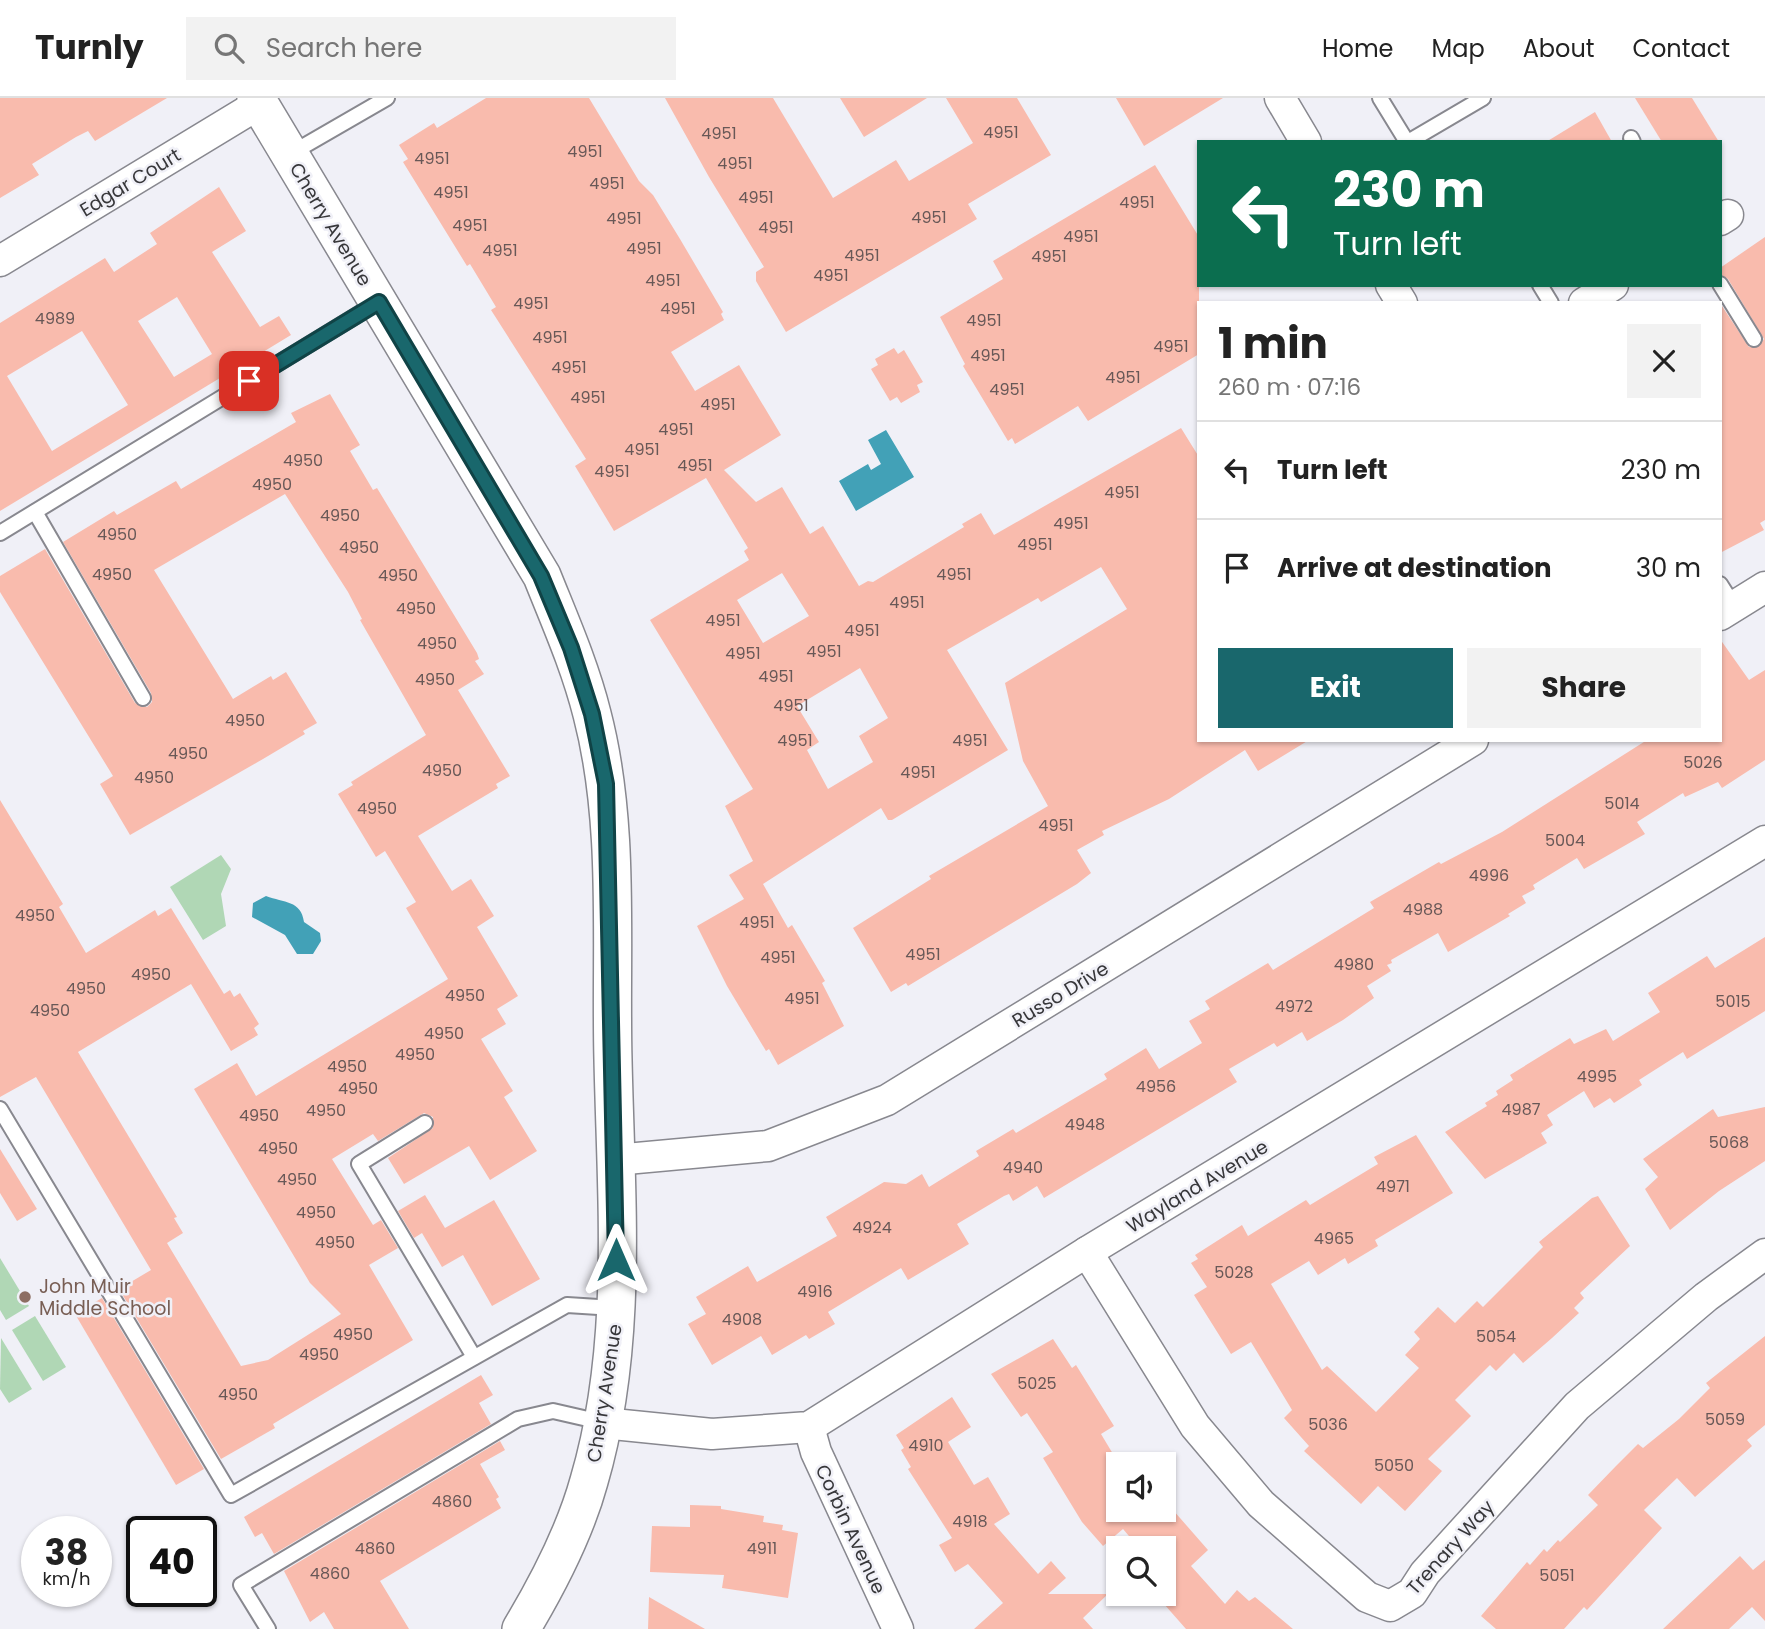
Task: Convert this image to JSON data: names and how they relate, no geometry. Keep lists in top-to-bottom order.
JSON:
{
  "streets": {
    "street": [
      "Edgar Court",
      "Cherry Avenue",
      "Russo Drive",
      "Wayland Avenue",
      "Corbin Avenue",
      "Trenary Way"
    ]
  },
  "crossings": [
    ["Edgar Court", "Cherry Avenue"],
    ["Cherry Avenue", "Russo Drive"],
    ["Cherry Avenue", "Wayland Avenue"],
    ["Wayland Avenue", "Corbin Avenue"],
    ["Wayland Avenue", "Trenary Way"]
  ],
  "places": ["John Muir Middle School"],
  "house_numbers": [
    "4951",
    "4951",
    "4951",
    "4951",
    "4951",
    "4951",
    "4951",
    "4951",
    "4951",
    "4951",
    "4951",
    "4951",
    "4951",
    "4951",
    "4951",
    "4951",
    "4951",
    "4951",
    "4951",
    "4951",
    "4951",
    "4951",
    "4989",
    "4951",
    "4951",
    "4951",
    "4951",
    "4951",
    "4951",
    "4951",
    "4951",
    "4951",
    "4951",
    "4951",
    "4950",
    "4951",
    "4951",
    "4950",
    "4951",
    "4950",
    "4951",
    "4950",
    "4951",
    "4950",
    "4950",
    "4951",
    "4950",
    "4951",
    "4950",
    "4951",
    "4951",
    "4950",
    "4951",
    "4951",
    "4951",
    "4950",
    "4951",
    "4950",
    "4951",
    "4951",
    "4950",
    "5026",
    "4950",
    "4951",
    "4950",
    "5014",
    "4950",
    "4951",
    "5004",
    "4996",
    "4988",
    "4950",
    "4951",
    "4951",
    "4951",
    "4980",
    "4950",
    "4950",
    "4950",
    "4951",
    "5015",
    "4972",
    "4950",
    "4950",
    "4950",
    "4950",
    "4995",
    "4956",
    "4950",
    "4987",
    "4950",
    "4950",
    "4948",
    "5068",
    "4950",
    "4940",
    "4950",
    "4971",
    "4950",
    "4924",
    "4965",
    "4950",
    "5028",
    "4916",
    "4908",
    "4950",
    "5054",
    "4950",
    "5025",
    "4950",
    "5059",
    "5036",
    "4910",
    "5050",
    "4860",
    "4918",
    "4860",
    "4911",
    "4860",
    "5051"
  ],
  "page": {
    "header": "Turnly",
    "search": "Search here",
    "nav": [
      "Home",
      "Map",
      "About",
      "Contact"
    ],
    "turn": ["230 m", "Turn left"],
    "heading": ["1 min", "260 m · 07:16"],
    "list": [
      {
        "name": "Turn left",
        "value": "230 m"
      },
      {
        "name": "Arrive at destination",
        "value": "30 m"
      }
    ],
    "buttons": ["Exit", "Share"],
    "speed": "38 km/h",
    "limit": "40"
  }
}
